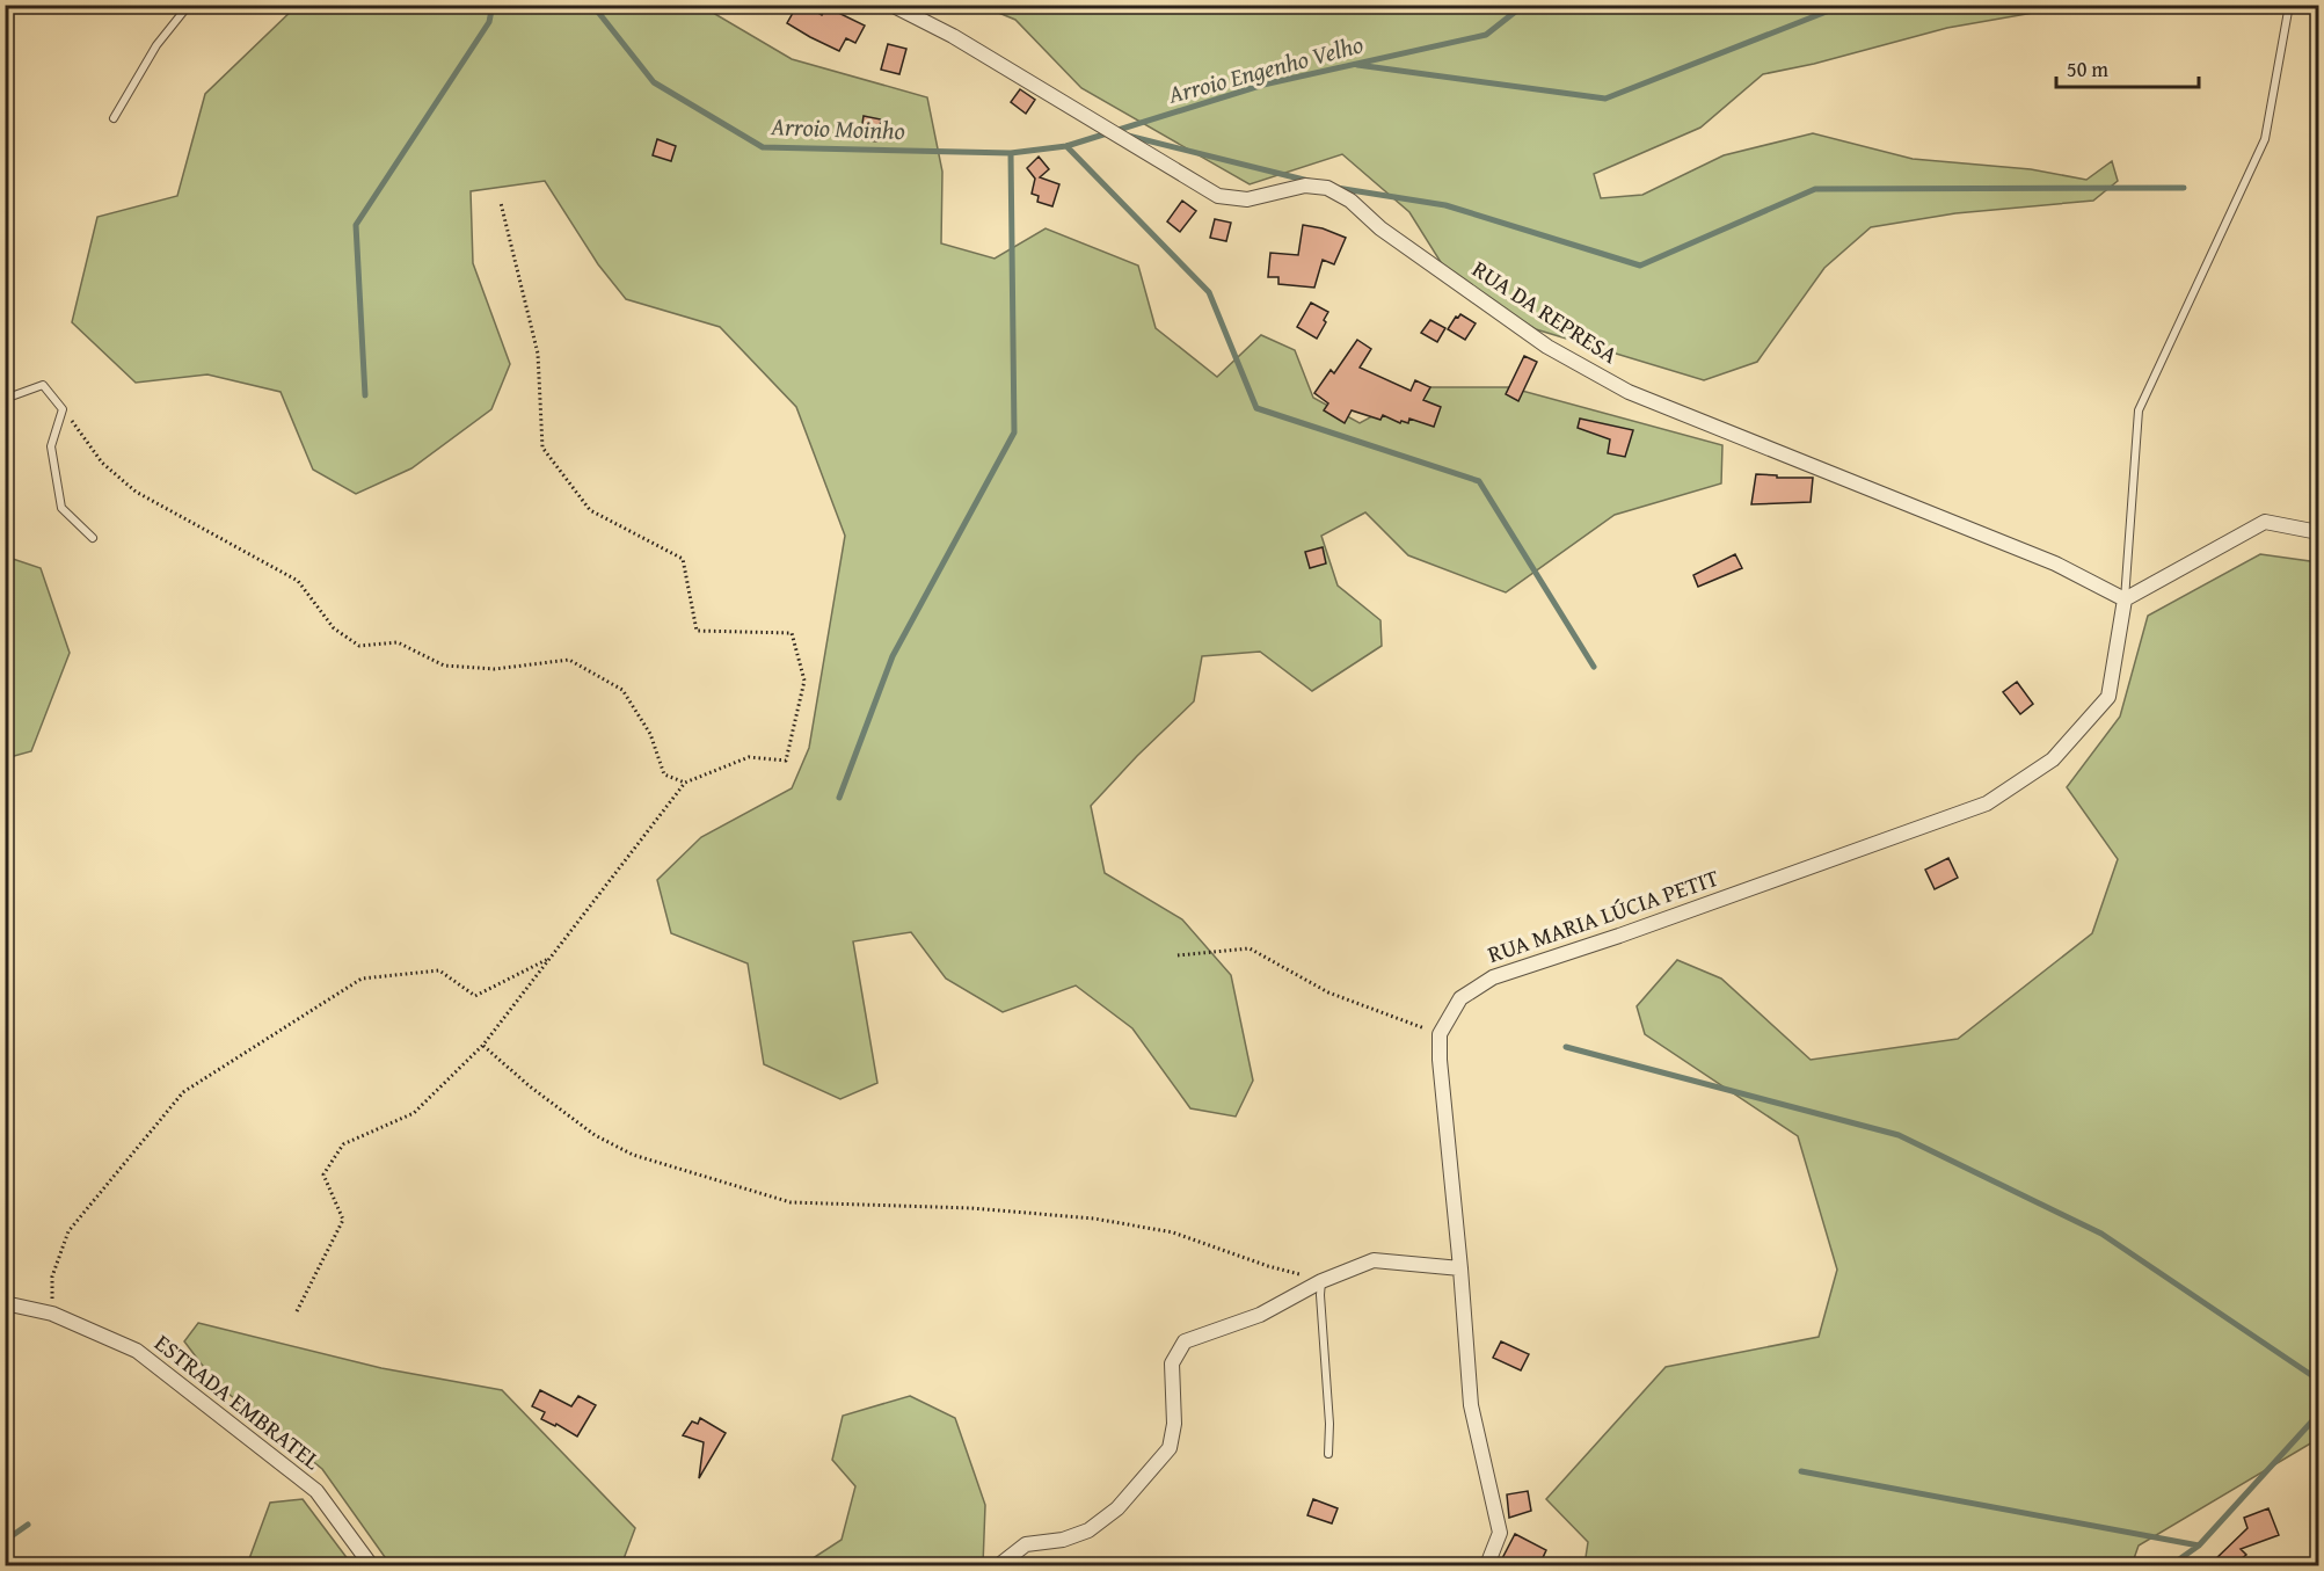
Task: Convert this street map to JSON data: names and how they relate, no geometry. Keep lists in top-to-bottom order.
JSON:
{
  "streets": {
    "street": ["RUA DA REPRESA", "RUA MARIA LÚCIA PETIT", "ESTRADA EMBRATEL"]
  },
  "crossings": [
    ["RUA DA REPRESA", "RUA MARIA LÚCIA PETIT"]
  ],
  "water": ["Arroio Engenho Velho", "Arroio Moinho"],
  "scale_bar": "50 m"
}
